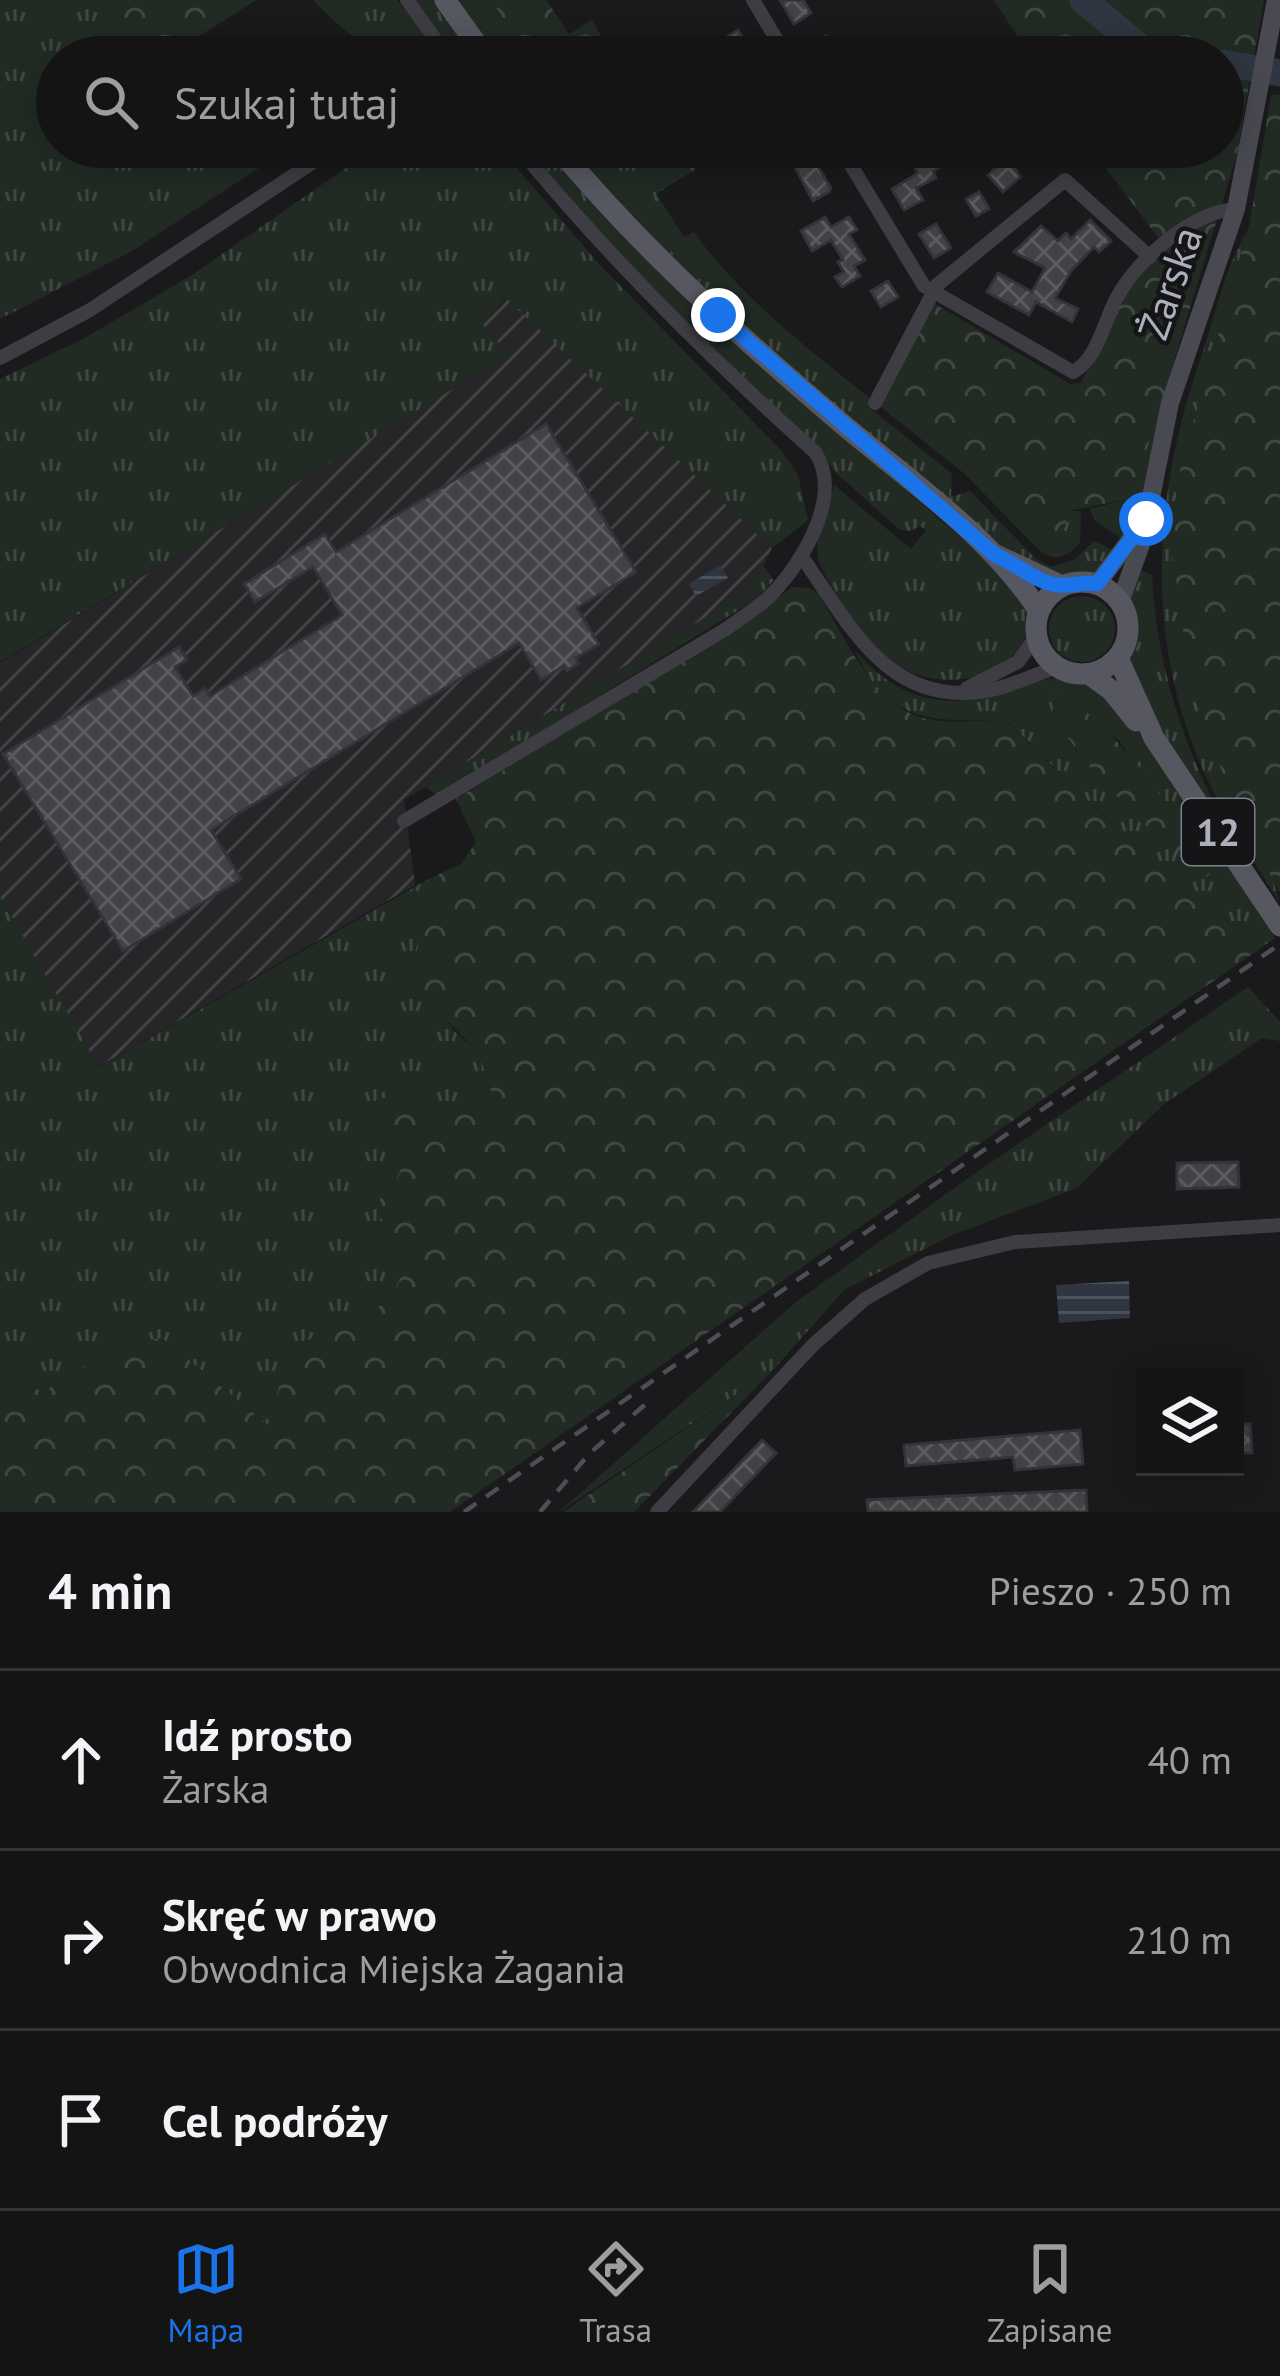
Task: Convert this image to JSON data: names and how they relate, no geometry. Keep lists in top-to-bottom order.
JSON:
{
  "streets": {
    "main road": ["12"],
    "street": ["Żarska"]
  },
  "crossings": [
    ["Żarska", "12"]
  ],
  "page": {
    "search": "Szukaj tutaj",
    "heading": ["4 min", "Pieszo · 250 m"],
    "list": [
      ["Idź prosto", "Żarska", "40 m"],
      ["Skręć w prawo", "Obwodnica Miejska Żagania", "210 m"],
      "Cel podróży"
    ],
    "nav": ["Mapa", "Trasa", "Zapisane"]
  }
}
